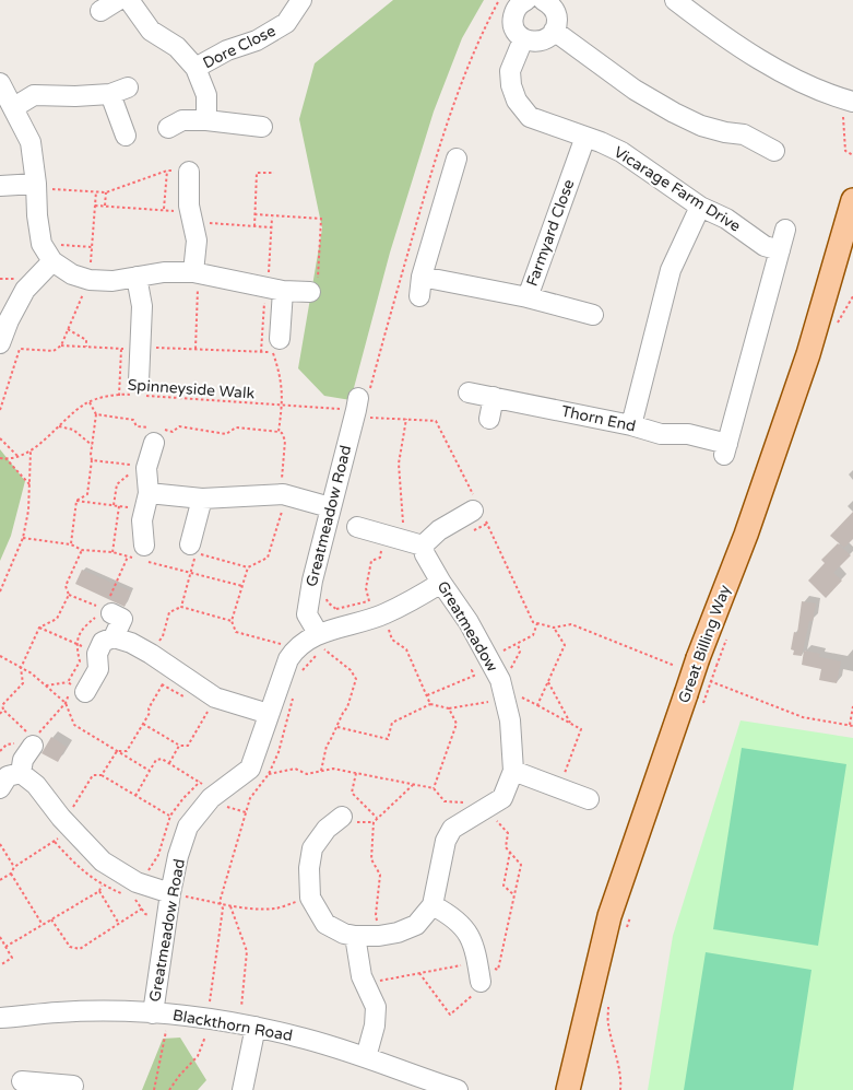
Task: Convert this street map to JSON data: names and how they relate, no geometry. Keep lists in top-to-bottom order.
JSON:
{
  "streets": {
    "main road": ["Great Billing Way"],
    "street": [
      "Dore Close",
      "Vicarage Farm Drive",
      "Farmyard Close",
      "Thorn End",
      "Greatmeadow Road",
      "Greatmeadow",
      "Blackthorn Road"
    ],
    "path": ["Spinneyside Walk"]
  },
  "crossings": [
    ["Vicarage Farm Drive", "Farmyard Close"],
    ["Vicarage Farm Drive", "Thorn End"],
    ["Spinneyside Walk", "Greatmeadow Road"],
    ["Greatmeadow Road", "Blackthorn Road"]
  ]
}
